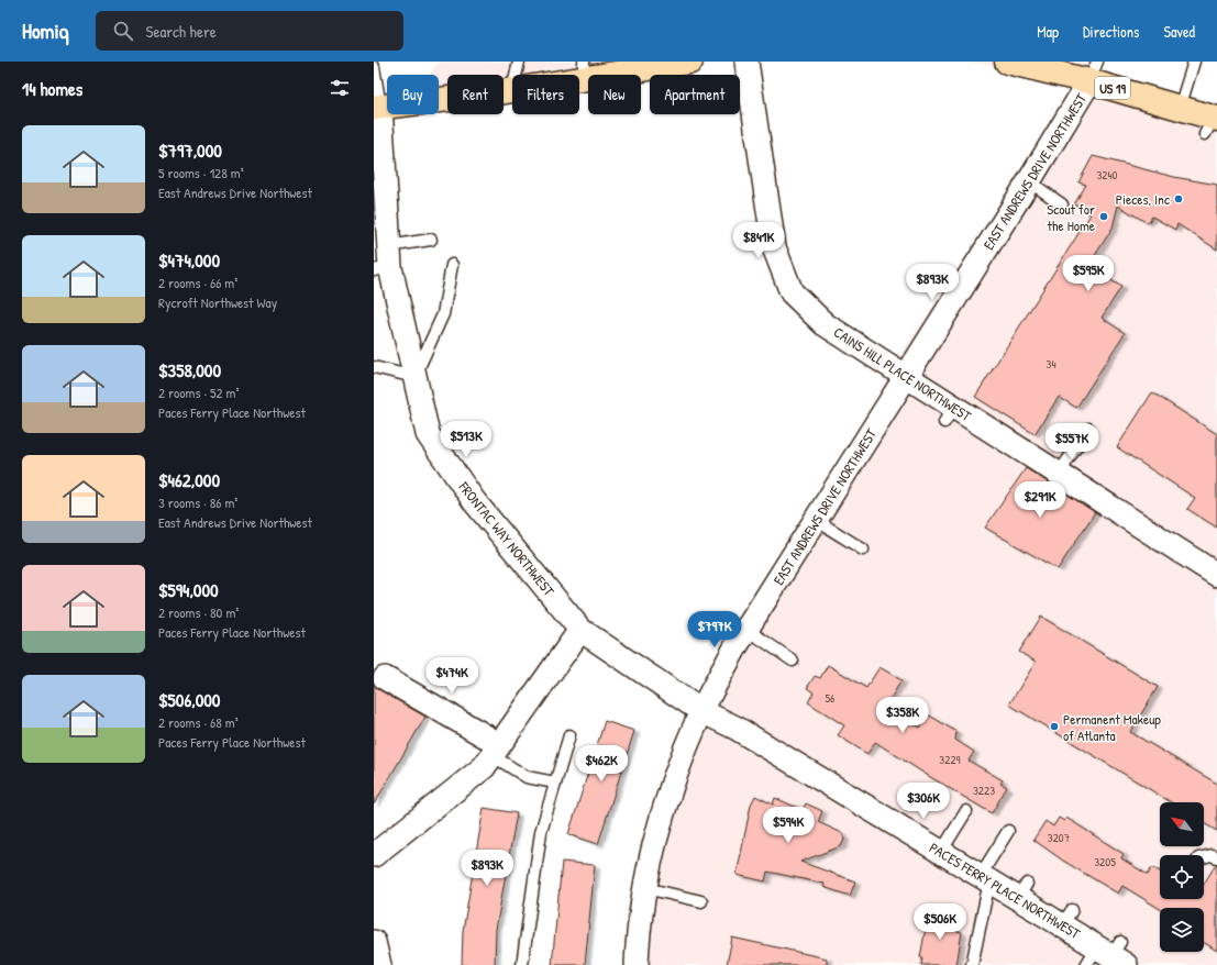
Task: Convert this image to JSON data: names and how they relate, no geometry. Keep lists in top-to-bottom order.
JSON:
{
  "streets": {
    "main road": ["US 19"],
    "street": [
      "EAST ANDREWS DRIVE NORTHWEST",
      "CAINS HILL PLACE NORTHWEST",
      "FRONTAC WAY NORTHWEST",
      "PACES FERRY PLACE NORTHWEST"
    ]
  },
  "crossings": [
    ["US 19", "EAST ANDREWS DRIVE NORTHWEST"],
    ["EAST ANDREWS DRIVE NORTHWEST", "CAINS HILL PLACE NORTHWEST"],
    ["EAST ANDREWS DRIVE NORTHWEST", "FRONTAC WAY NORTHWEST"],
    ["EAST ANDREWS DRIVE NORTHWEST", "PACES FERRY PLACE NORTHWEST"],
    ["FRONTAC WAY NORTHWEST", "PACES FERRY PLACE NORTHWEST"]
  ],
  "places": ["Pieces, Inc", "Scout for the Home", "Permanent Makeup of Atlanta"],
  "house_numbers": [
    "3240",
    "34",
    "56",
    "3229",
    "3223",
    "3207",
    "3205"
  ],
  "north": "top left",
  "page": {
    "header": "Homiq",
    "search": "Search here",
    "nav": ["Map", "Directions", "Saved"],
    "heading": "14 homes",
    "chip": [
      "Buy",
      "Rent",
      "Filters",
      "New",
      "Apartment"
    ],
    "list": [
      {
        "name": "$797,000",
        "note": "5 rooms · 128 m² · East Andrews Drive Northwest"
      },
      {
        "name": "$474,000",
        "note": "2 rooms · 66 m² · Rycroft Northwest Way"
      },
      {
        "name": "$358,000",
        "note": "2 rooms · 52 m² · Paces Ferry Place Northwest"
      },
      {
        "name": "$462,000",
        "note": "3 rooms · 86 m² · East Andrews Drive Northwest"
      },
      {
        "name": "$594,000",
        "note": "2 rooms · 80 m² · Paces Ferry Place Northwest"
      },
      {
        "name": "$506,000",
        "note": "2 rooms · 68 m² · Paces Ferry Place Northwest"
      }
    ],
    "price": [
      "$841K",
      "$595K",
      "$893K",
      "$513K",
      "$557K",
      "$291K",
      "$797K",
      "$474K",
      "$358K",
      "$462K",
      "$306K",
      "$594K",
      "$893K",
      "$506K"
    ]
  }
}
